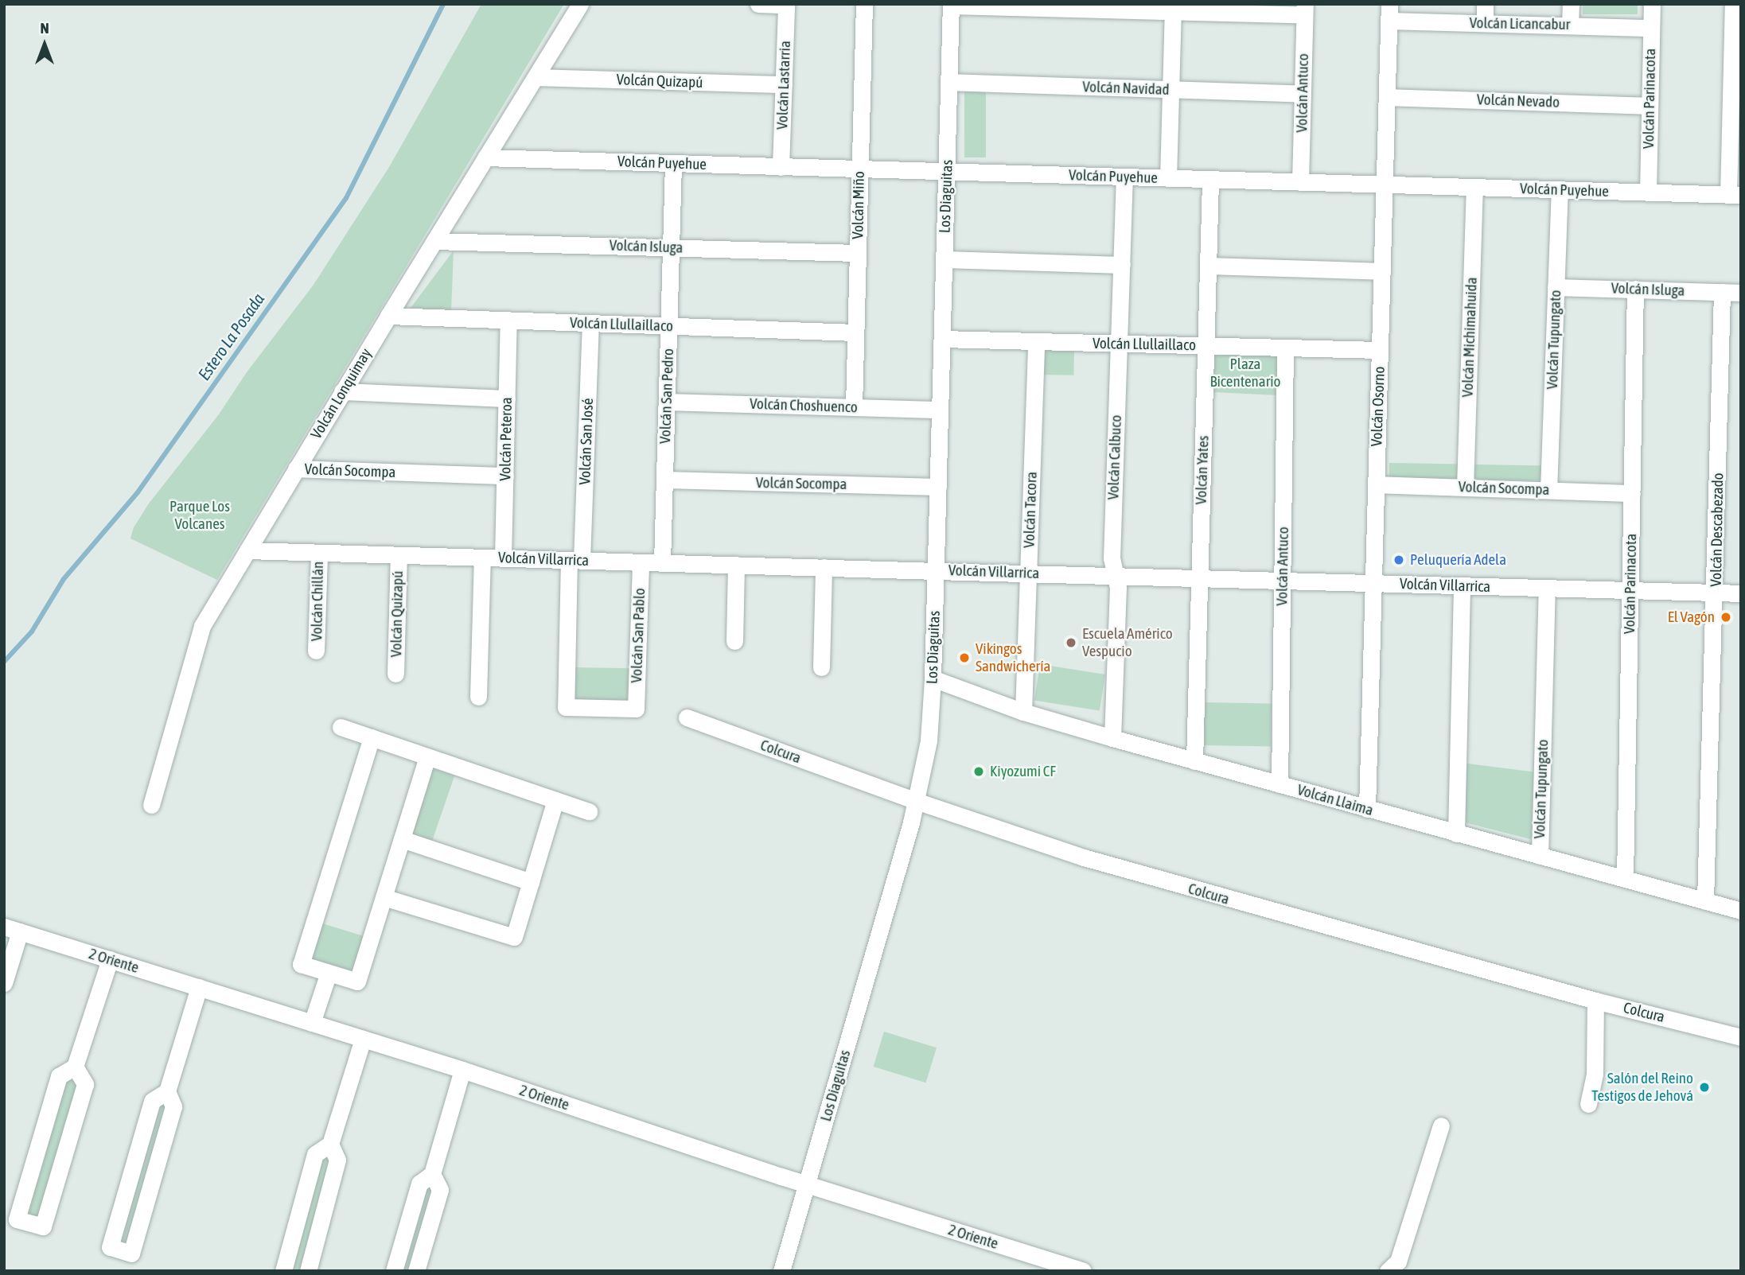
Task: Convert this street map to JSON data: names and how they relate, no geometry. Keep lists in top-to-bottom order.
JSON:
{
  "streets": {
    "street": [
      "Volcán Licancabur",
      "Volcán Quizapú",
      "Volcán Lastarria",
      "Volcán Navidad",
      "Volcán Antuco",
      "Volcán Parinacota",
      "Volcán Nevado",
      "Volcán Puyehue",
      "Los Diaguitas",
      "Volcán Miño",
      "Volcán Isluga",
      "Volcán Llullaillaco",
      "Volcán Michimahuida",
      "Volcán Tupungato",
      "Volcán Lonquimay",
      "Volcán San Pedro",
      "Volcán Choshuenco",
      "Volcán Osorno",
      "Volcán Peteroa",
      "Volcán San José",
      "Volcán Calbuco",
      "Volcán Yates",
      "Volcán Socompa",
      "Volcán Tacora",
      "Volcán Descabezado",
      "Volcán Villarrica",
      "Volcán Chillán",
      "Volcán San Pablo",
      "Colcura",
      "Volcán Llaima",
      "2 Oriente"
    ]
  },
  "crossings": [
    ["Volcán Licancabur", "Volcán Parinacota"],
    ["Volcán Licancabur", "Volcán Osorno"],
    ["Volcán Quizapú", "Volcán Lastarria"],
    ["Volcán Quizapú", "Volcán Lonquimay"],
    ["Volcán Quizapú", "Volcán Villarrica"],
    ["Volcán Lastarria", "Volcán Puyehue"],
    ["Volcán Navidad", "Volcán Antuco"],
    ["Volcán Navidad", "Los Diaguitas"],
    ["Volcán Antuco", "Volcán Puyehue"],
    ["Volcán Antuco", "Volcán Llullaillaco"],
    ["Volcán Antuco", "Volcán Villarrica"],
    ["Volcán Antuco", "Volcán Llaima"],
    ["Volcán Parinacota", "Volcán Nevado"],
    ["Volcán Parinacota", "Volcán Puyehue"],
    ["Volcán Parinacota", "Volcán Isluga"],
    ["Volcán Parinacota", "Volcán Socompa"],
    ["Volcán Parinacota", "Volcán Villarrica"],
    ["Volcán Parinacota", "Volcán Llaima"],
    ["Volcán Nevado", "Volcán Osorno"],
    ["Volcán Puyehue", "Los Diaguitas"],
    ["Volcán Puyehue", "Volcán Miño"],
    ["Volcán Puyehue", "Volcán Michimahuida"],
    ["Volcán Puyehue", "Volcán Tupungato"],
    ["Volcán Puyehue", "Volcán Lonquimay"],
    ["Volcán Puyehue", "Volcán San Pedro"],
    ["Volcán Puyehue", "Volcán Osorno"],
    ["Volcán Puyehue", "Volcán Calbuco"],
    ["Volcán Puyehue", "Volcán Yates"],
    ["Los Diaguitas", "Volcán Llullaillaco"],
    ["Los Diaguitas", "Volcán Choshuenco"],
    ["Los Diaguitas", "Volcán Socompa"],
    ["Los Diaguitas", "Volcán Villarrica"],
    ["Los Diaguitas", "Colcura"],
    ["Los Diaguitas", "Volcán Llaima"],
    ["Los Diaguitas", "2 Oriente"],
    ["Volcán Miño", "Volcán Isluga"],
    ["Volcán Miño", "Volcán Llullaillaco"],
    ["Volcán Miño", "Volcán Choshuenco"],
    ["Volcán Isluga", "Volcán Tupungato"],
    ["Volcán Isluga", "Volcán Lonquimay"],
    ["Volcán Isluga", "Volcán San Pedro"],
    ["Volcán Isluga", "Volcán Descabezado"],
    ["Volcán Llullaillaco", "Volcán Lonquimay"],
    ["Volcán Llullaillaco", "Volcán San Pedro"],
    ["Volcán Llullaillaco", "Volcán Osorno"],
    ["Volcán Llullaillaco", "Volcán Peteroa"],
    ["Volcán Llullaillaco", "Volcán San José"],
    ["Volcán Llullaillaco", "Volcán Calbuco"],
    ["Volcán Llullaillaco", "Volcán Yates"],
    ["Volcán Llullaillaco", "Volcán Tacora"],
    ["Volcán Michimahuida", "Volcán Socompa"],
    ["Volcán Tupungato", "Volcán Socompa"],
    ["Volcán Tupungato", "Volcán Villarrica"],
    ["Volcán Tupungato", "Volcán Llaima"],
    ["Volcán Lonquimay", "Volcán Socompa"],
    ["Volcán Lonquimay", "Volcán Villarrica"],
    ["Volcán San Pedro", "Volcán Choshuenco"],
    ["Volcán San Pedro", "Volcán Socompa"],
    ["Volcán San Pedro", "Volcán Villarrica"],
    ["Volcán Osorno", "Volcán Socompa"],
    ["Volcán Osorno", "Volcán Villarrica"],
    ["Volcán Osorno", "Volcán Llaima"],
    ["Volcán Peteroa", "Volcán Socompa"],
    ["Volcán Peteroa", "Volcán Villarrica"],
    ["Volcán San José", "Volcán Villarrica"],
    ["Volcán San José", "Volcán San Pablo"],
    ["Volcán Calbuco", "Volcán Villarrica"],
    ["Volcán Calbuco", "Volcán Llaima"],
    ["Volcán Yates", "Volcán Villarrica"],
    ["Volcán Yates", "Volcán Llaima"],
    ["Volcán Tacora", "Volcán Villarrica"],
    ["Volcán Tacora", "Volcán Llaima"],
    ["Volcán Descabezado", "Volcán Villarrica"],
    ["Volcán Descabezado", "Volcán Llaima"],
    ["Volcán Villarrica", "Volcán Chillán"],
    ["Volcán Villarrica", "Volcán San Pablo"]
  ],
  "water": ["Estero La Posada"],
  "parks": ["Plaza Bicentenario", "Parque Los Volcanes"],
  "places": [
    "Peluquería Adela",
    "El Vagón",
    "Escuela Américo Vespucio",
    "Vikingos Sandwichería",
    "Kiyozumi CF",
    "Salón del Reino Testigos de Jehová"
  ],
  "north": "top"
}
